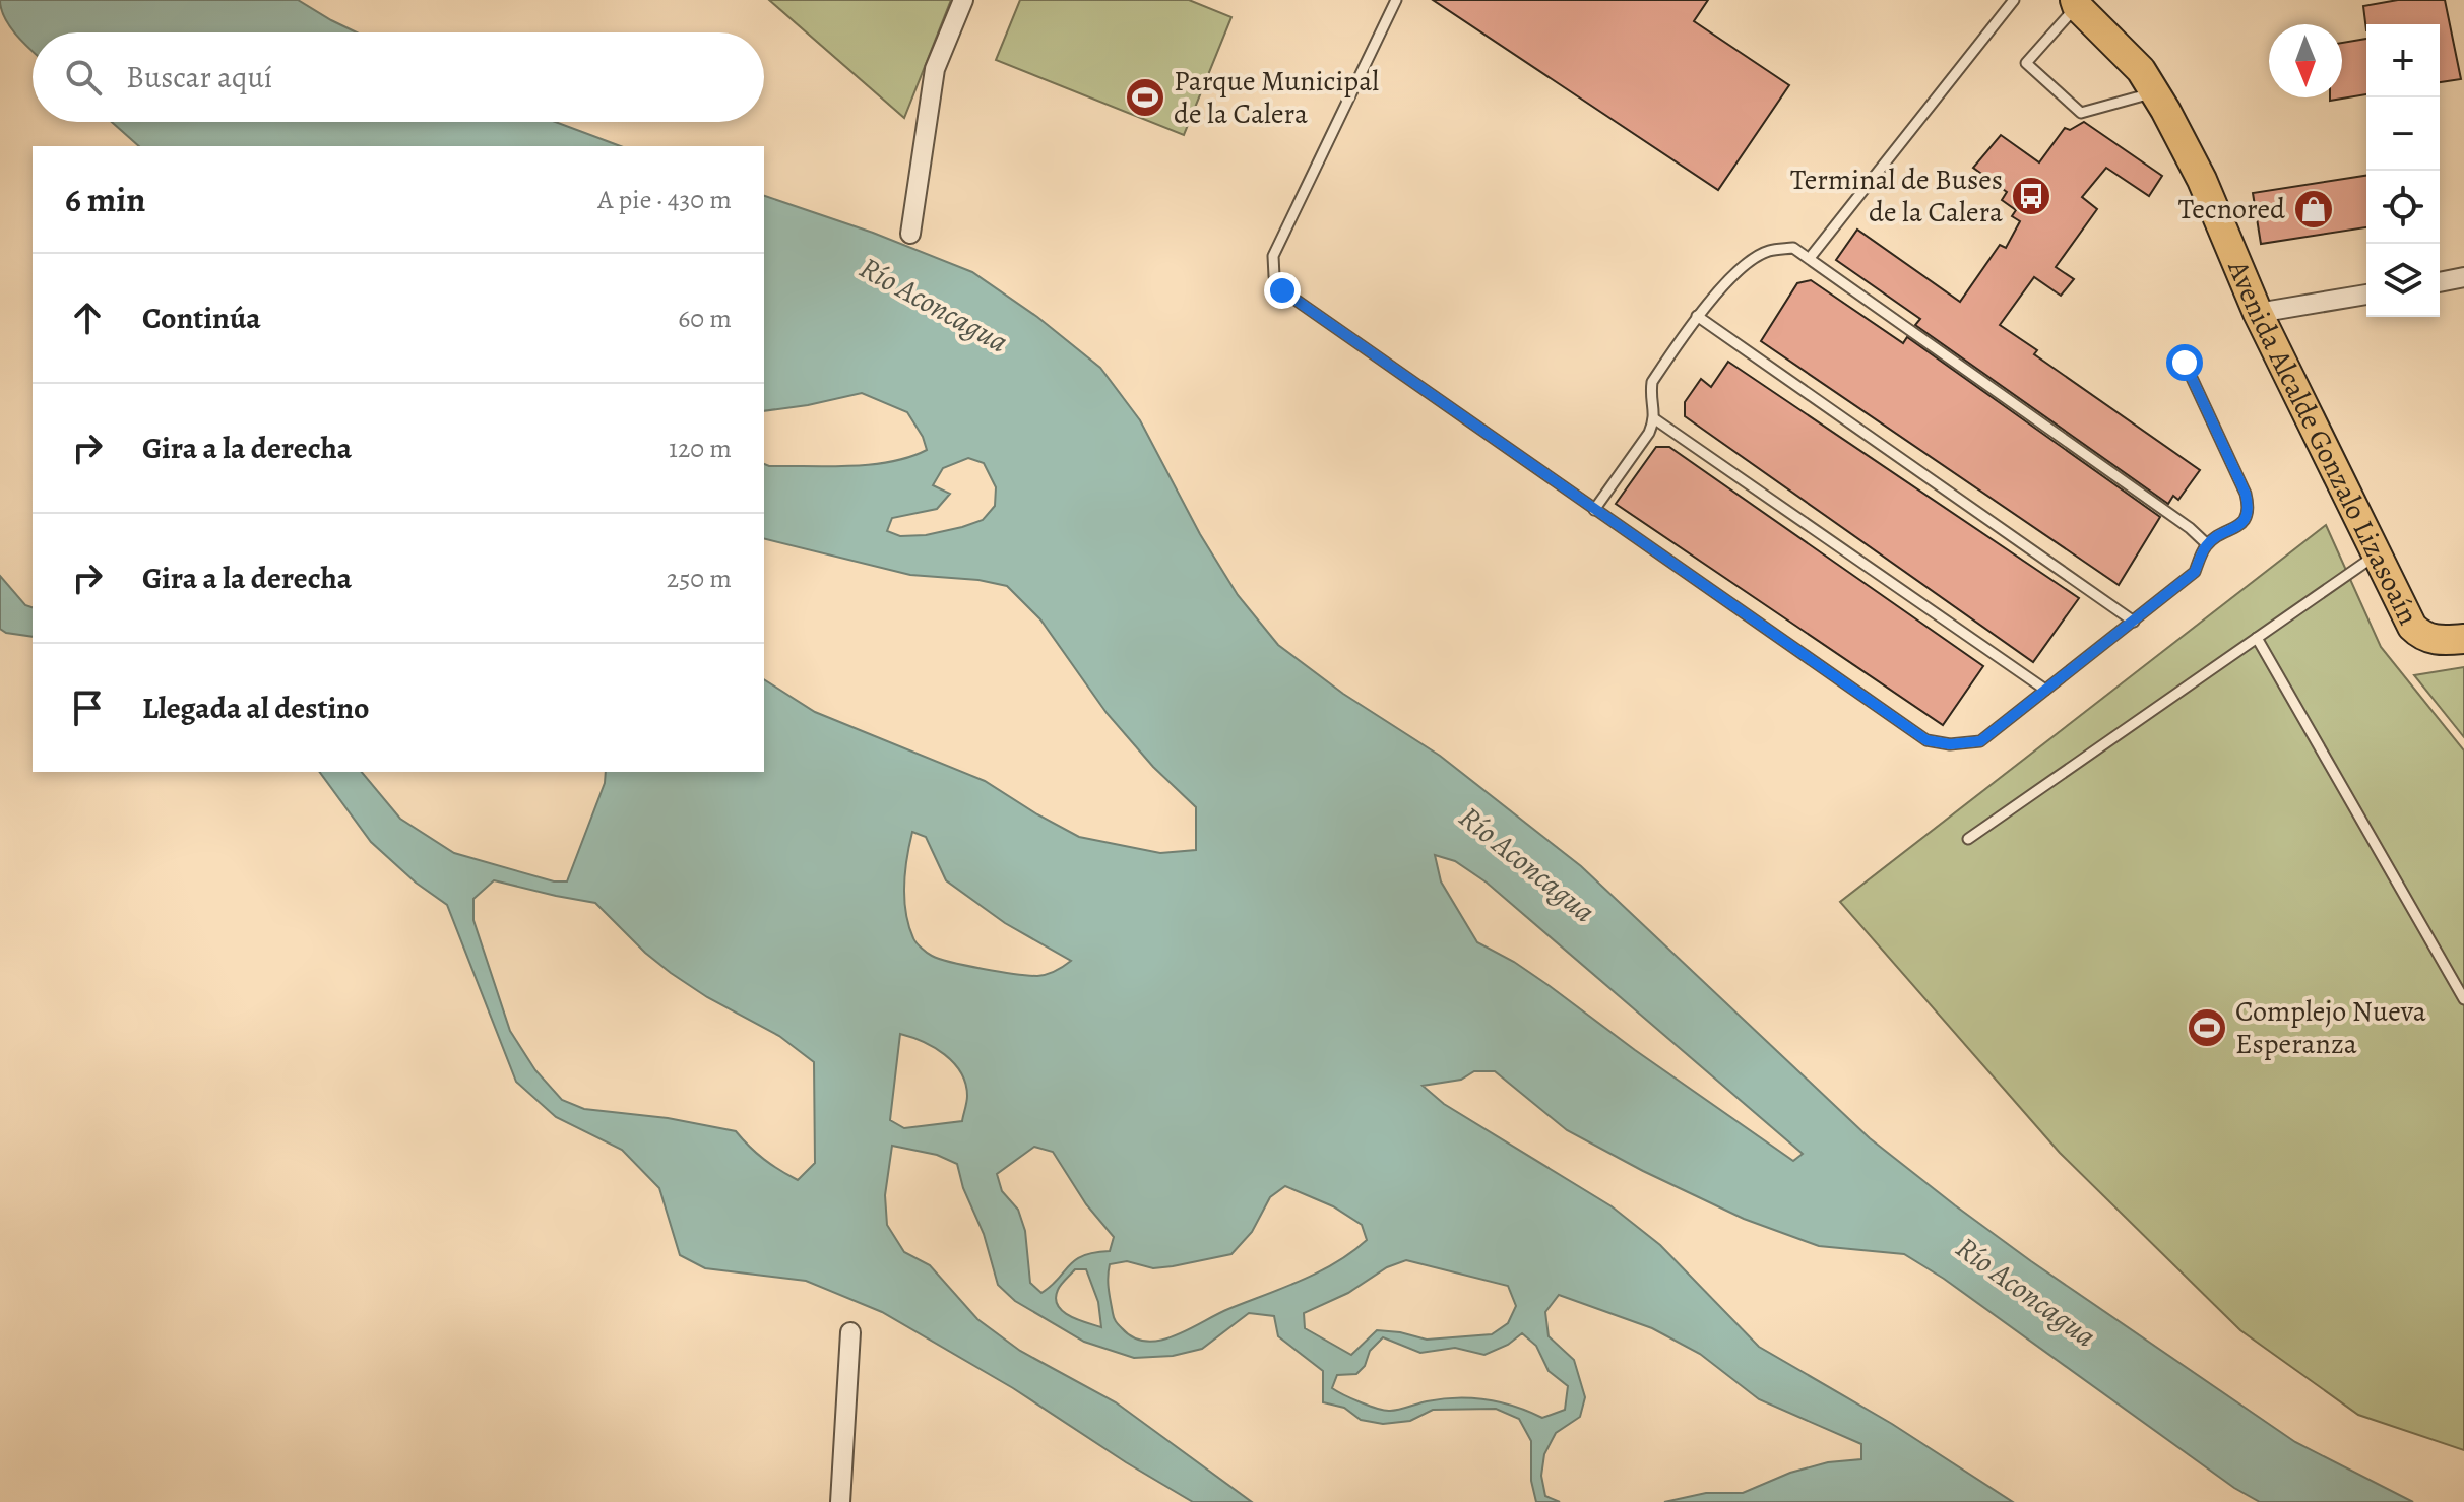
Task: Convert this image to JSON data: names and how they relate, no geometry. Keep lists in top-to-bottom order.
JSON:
{
  "streets": {
    "main road": ["Avenida Alcalde Gonzalo Lizasoaín"]
  },
  "water": ["Río Aconcagua"],
  "places": {
    "sports": ["Parque Municipal de la Calera", "Complejo Nueva Esperanza"],
    "bus stop": ["Terminal de Buses de la Calera"],
    "shop": ["Tecnored"]
  },
  "north": "bottom",
  "page": {
    "map_buttons": ["+", "−"],
    "search": "Buscar aquí",
    "heading": ["6 min", "A pie · 430 m"],
    "list": [
      ["Continúa", "60 m"],
      ["Gira a la derecha", "120 m"],
      ["Gira a la derecha", "250 m"],
      "Llegada al destino"
    ]
  }
}
